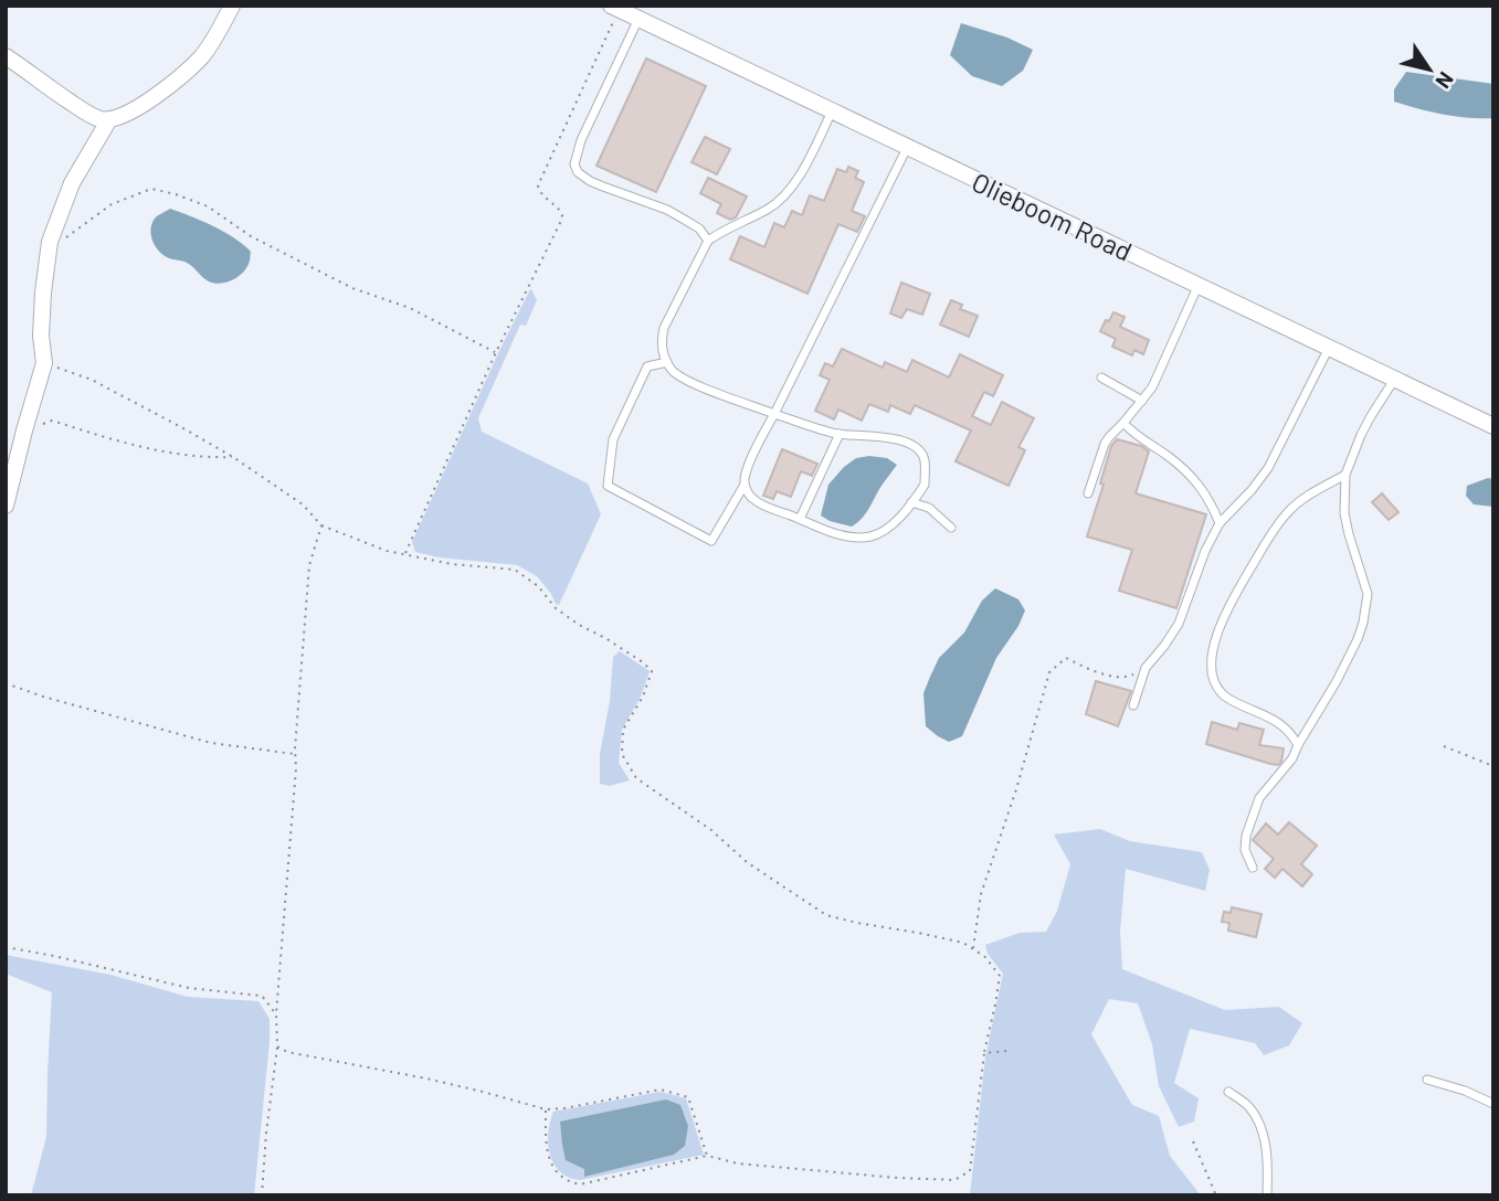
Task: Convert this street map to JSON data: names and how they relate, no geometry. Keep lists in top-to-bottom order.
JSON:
{
  "streets": {
    "street": ["Olieboom Road"]
  },
  "north": "bottom right"
}
